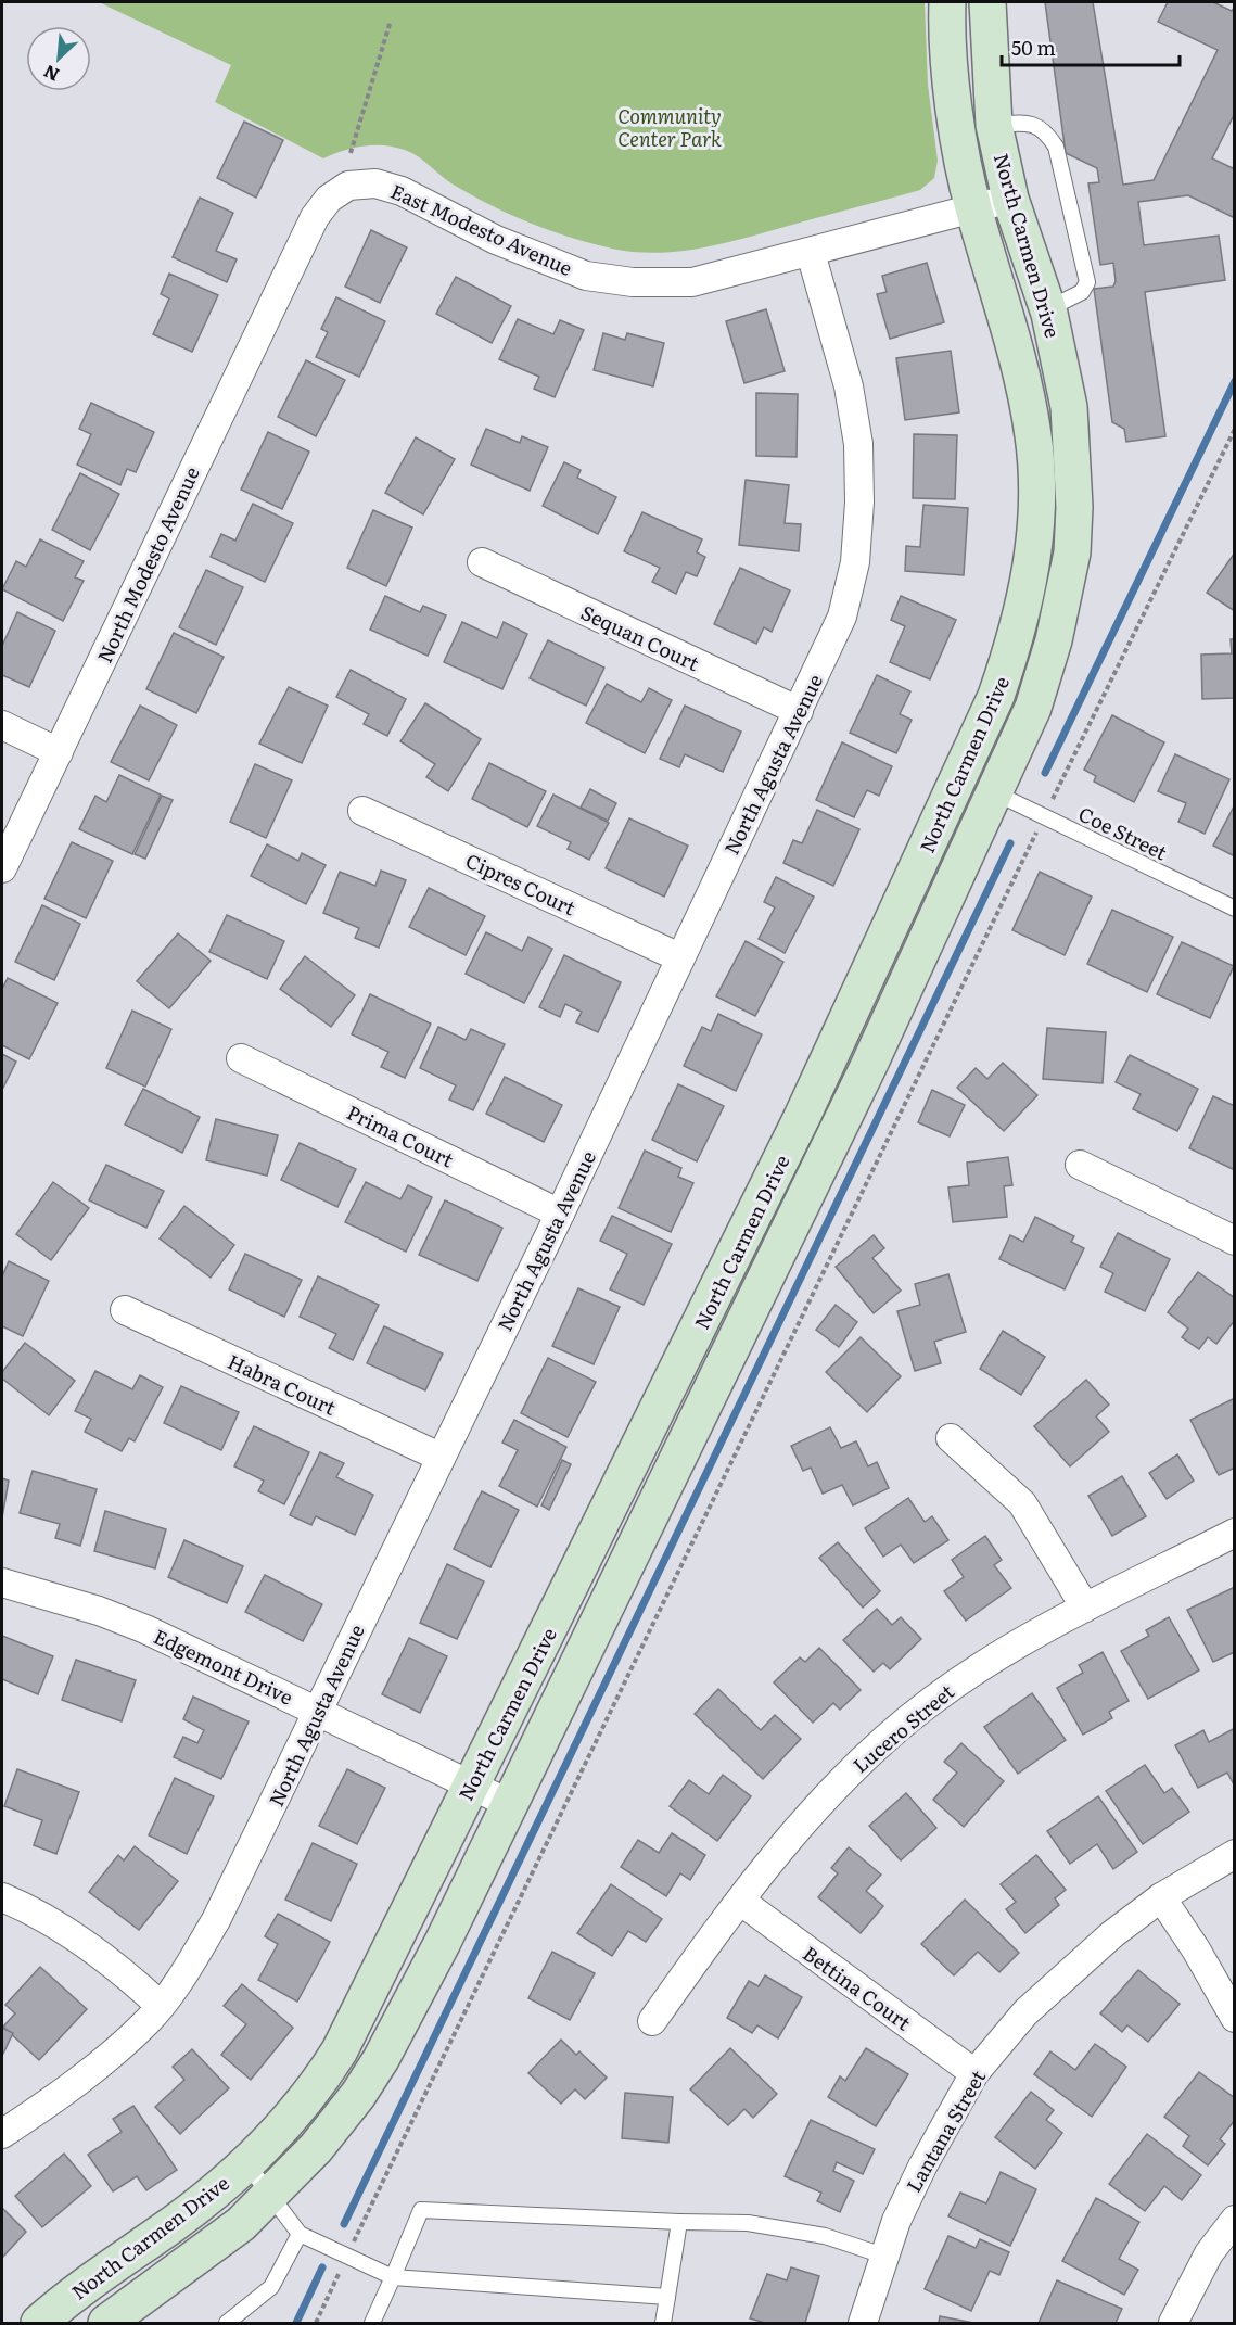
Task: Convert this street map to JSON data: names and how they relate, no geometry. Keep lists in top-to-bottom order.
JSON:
{
  "streets": {
    "main road": ["North Carmen Drive"],
    "street": [
      "East Modesto Avenue",
      "North Modesto Avenue",
      "Sequan Court",
      "North Agusta Avenue",
      "Cipres Court",
      "Prima Court",
      "Habra Court",
      "Edgemont Drive",
      "Lucero Street",
      "Bettina Court",
      "Lantana Street"
    ],
    "lane": ["Coe Street"]
  },
  "crossings": [
    ["East Modesto Avenue", "North Carmen Drive"],
    ["East Modesto Avenue", "North Modesto Avenue"],
    ["East Modesto Avenue", "North Agusta Avenue"],
    ["North Carmen Drive", "Coe Street"],
    ["North Carmen Drive", "Edgemont Drive"],
    ["Sequan Court", "North Agusta Avenue"],
    ["North Agusta Avenue", "Cipres Court"],
    ["North Agusta Avenue", "Prima Court"],
    ["North Agusta Avenue", "Habra Court"],
    ["North Agusta Avenue", "Edgemont Drive"],
    ["Lucero Street", "Bettina Court"],
    ["Bettina Court", "Lantana Street"]
  ],
  "parks": ["Community Center Park"],
  "scale_bar": "50 m",
  "north": "bottom left"
}
